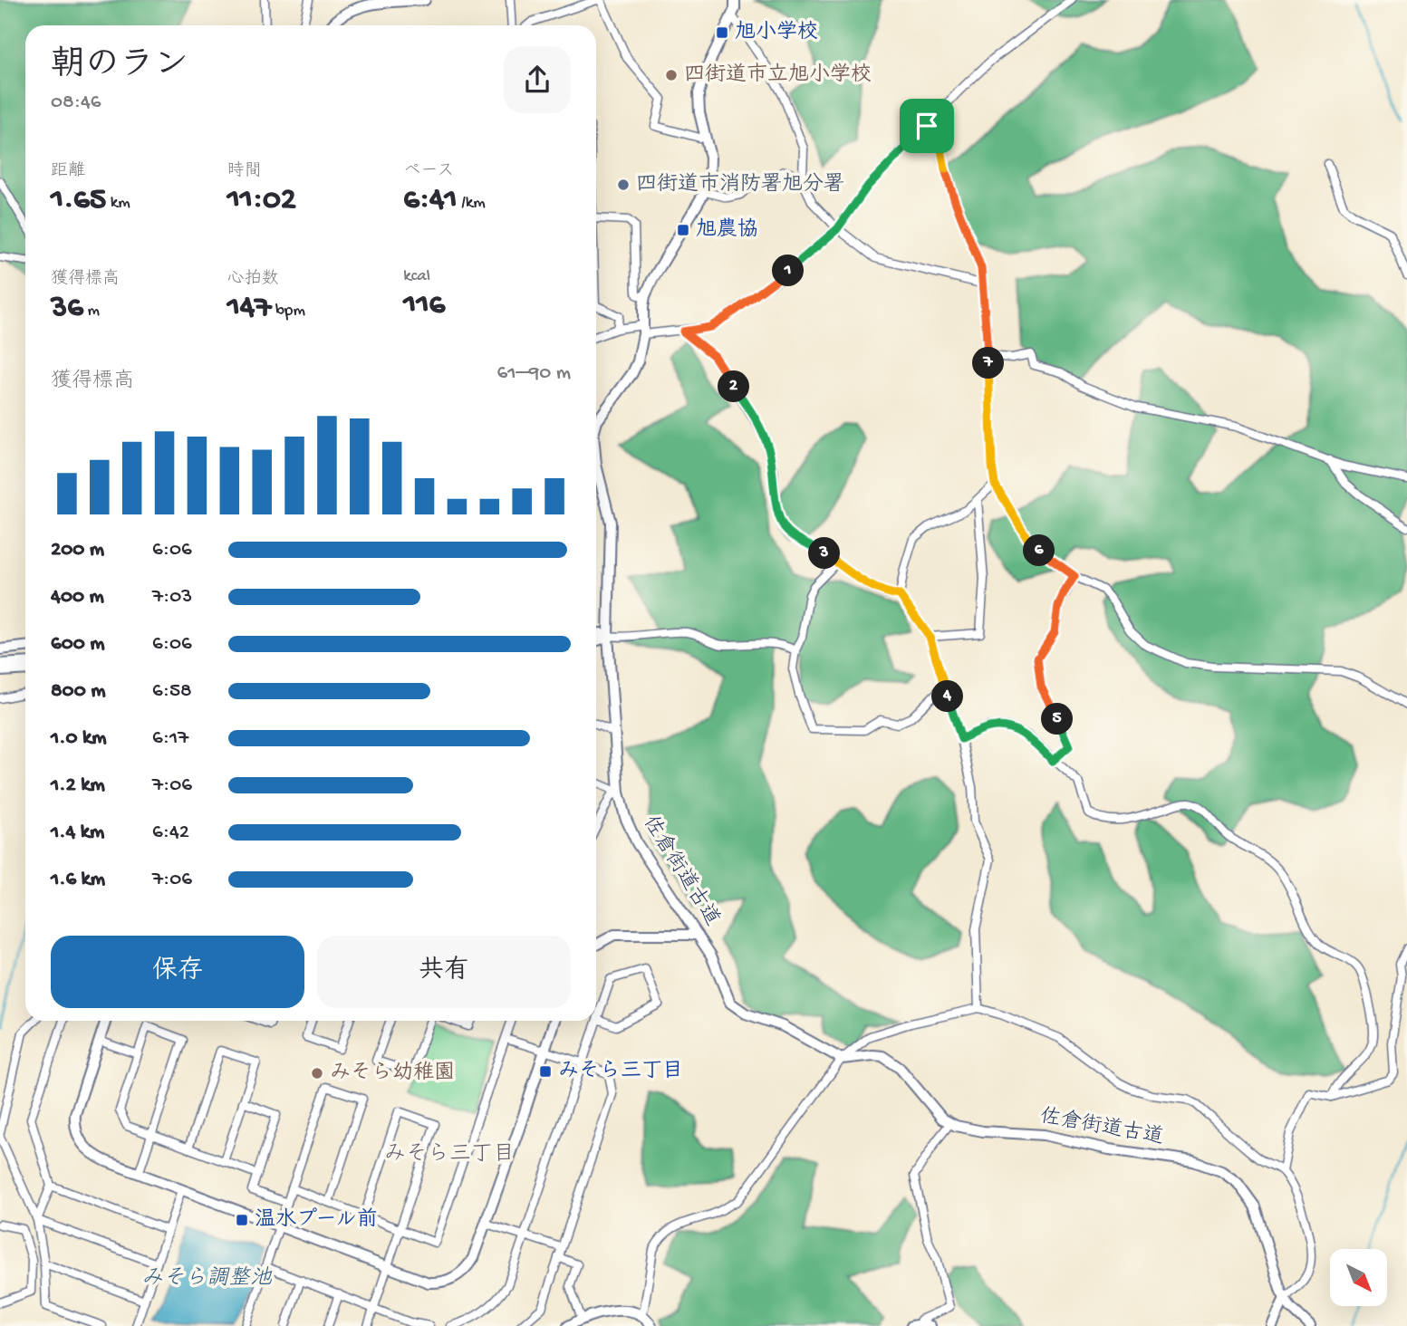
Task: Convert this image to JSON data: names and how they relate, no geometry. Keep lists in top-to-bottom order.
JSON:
{
  "streets": {
    "street": ["佐倉街道古道"]
  },
  "districts": ["みそら三丁目"],
  "water": ["みそら調整池"],
  "places": {
    "transit": [
      "旭小学校",
      "旭農協",
      "みそら三丁目",
      "温水プール前"
    ],
    "other": ["四街道市立旭小学校", "四街道市消防署旭分署", "みそら幼稚園"]
  },
  "north": "bottom right",
  "page": {
    "heading": ["朝のラン", "08:46"],
    "stats": [
      ["距離", "1.65 km"],
      ["時間", "11:02"],
      ["ペース", "6:41 /km"],
      ["獲得標高", "36 m"],
      ["心拍数", "147 bpm"],
      ["kcal", "116"]
    ],
    "pins": [
      "1",
      "7",
      "2",
      "6",
      "3",
      "4",
      "5"
    ],
    "chart": ["獲得標高", "61–90 m"],
    "list": [
      {
        "name": "200 m",
        "note": "6:06"
      },
      {
        "name": "400 m",
        "note": "7:03"
      },
      {
        "name": "600 m",
        "note": "6:06"
      },
      {
        "name": "800 m",
        "note": "6:58"
      },
      {
        "name": "1.0 km",
        "note": "6:17"
      },
      {
        "name": "1.2 km",
        "note": "7:06"
      },
      {
        "name": "1.4 km",
        "note": "6:42"
      },
      {
        "name": "1.6 km",
        "note": "7:06"
      }
    ],
    "buttons": ["保存", "共有"]
  }
}
